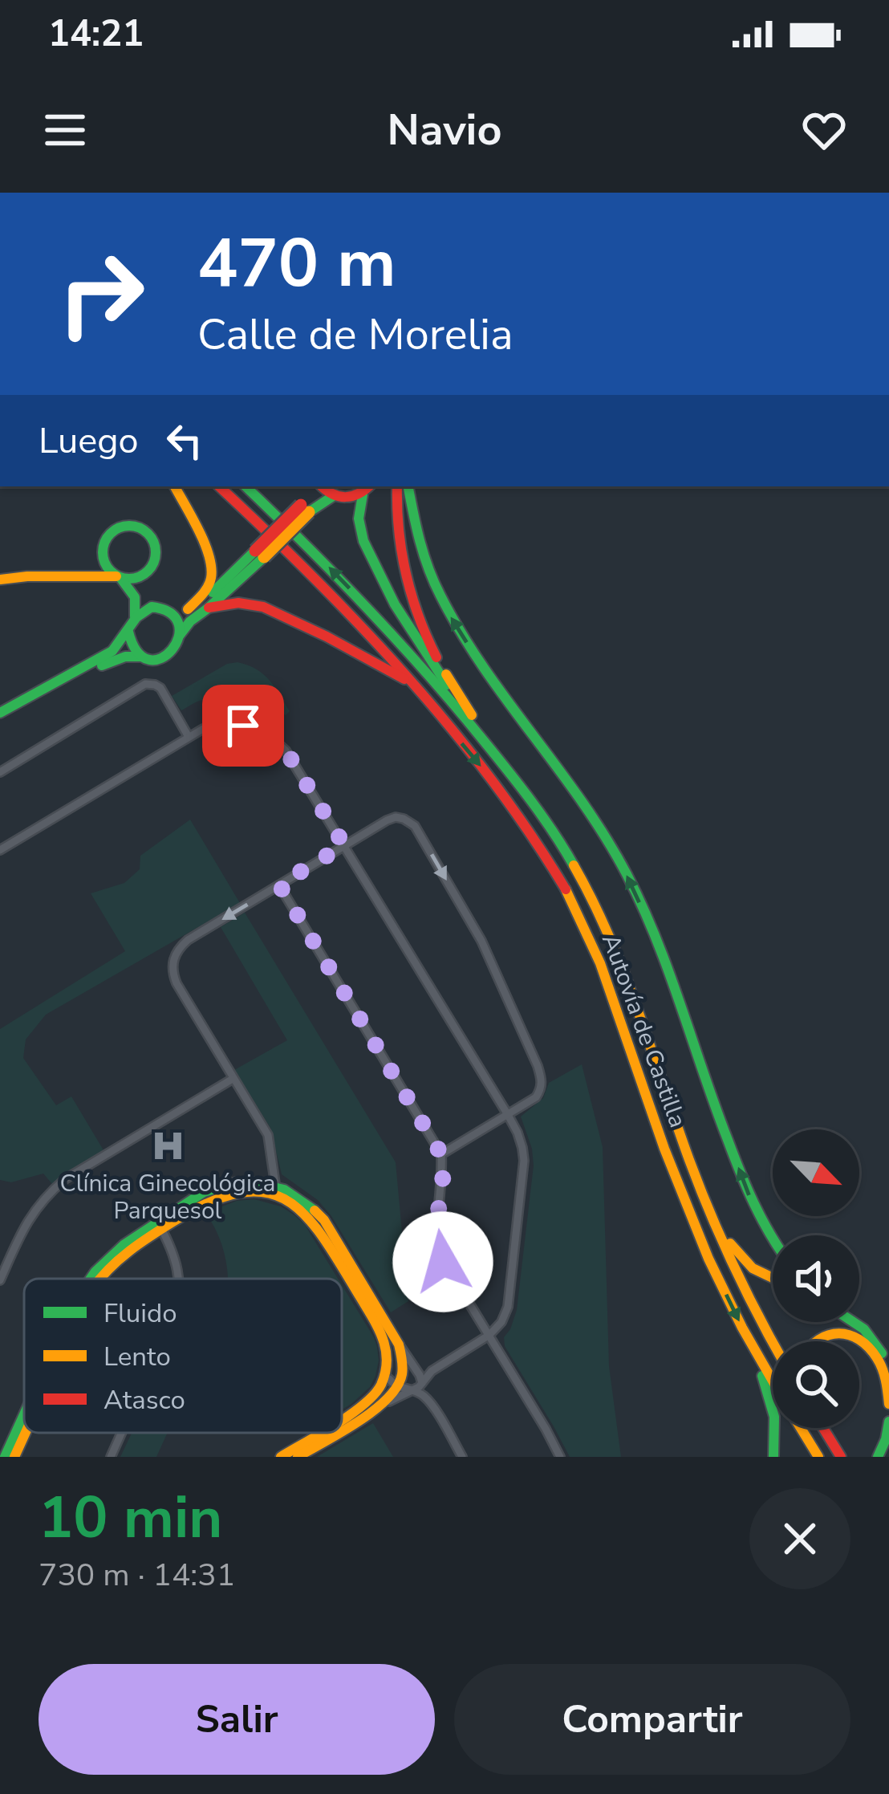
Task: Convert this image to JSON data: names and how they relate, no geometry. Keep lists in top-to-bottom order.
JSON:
{
  "streets": {
    "main road": ["Autovía de Castilla"]
  },
  "places": {
    "hospital": ["Clínica Ginecológica Parquesol"]
  },
  "legend": ["Fluido", "Lento", "Atasco"],
  "north": "bottom right",
  "page": {
    "status": "14:21",
    "header": "Navio",
    "turn": ["470 m", "Calle de Morelia"],
    "then": "Luego",
    "heading": ["10 min", "730 m · 14:31"],
    "buttons": ["Salir", "Compartir"]
  }
}
